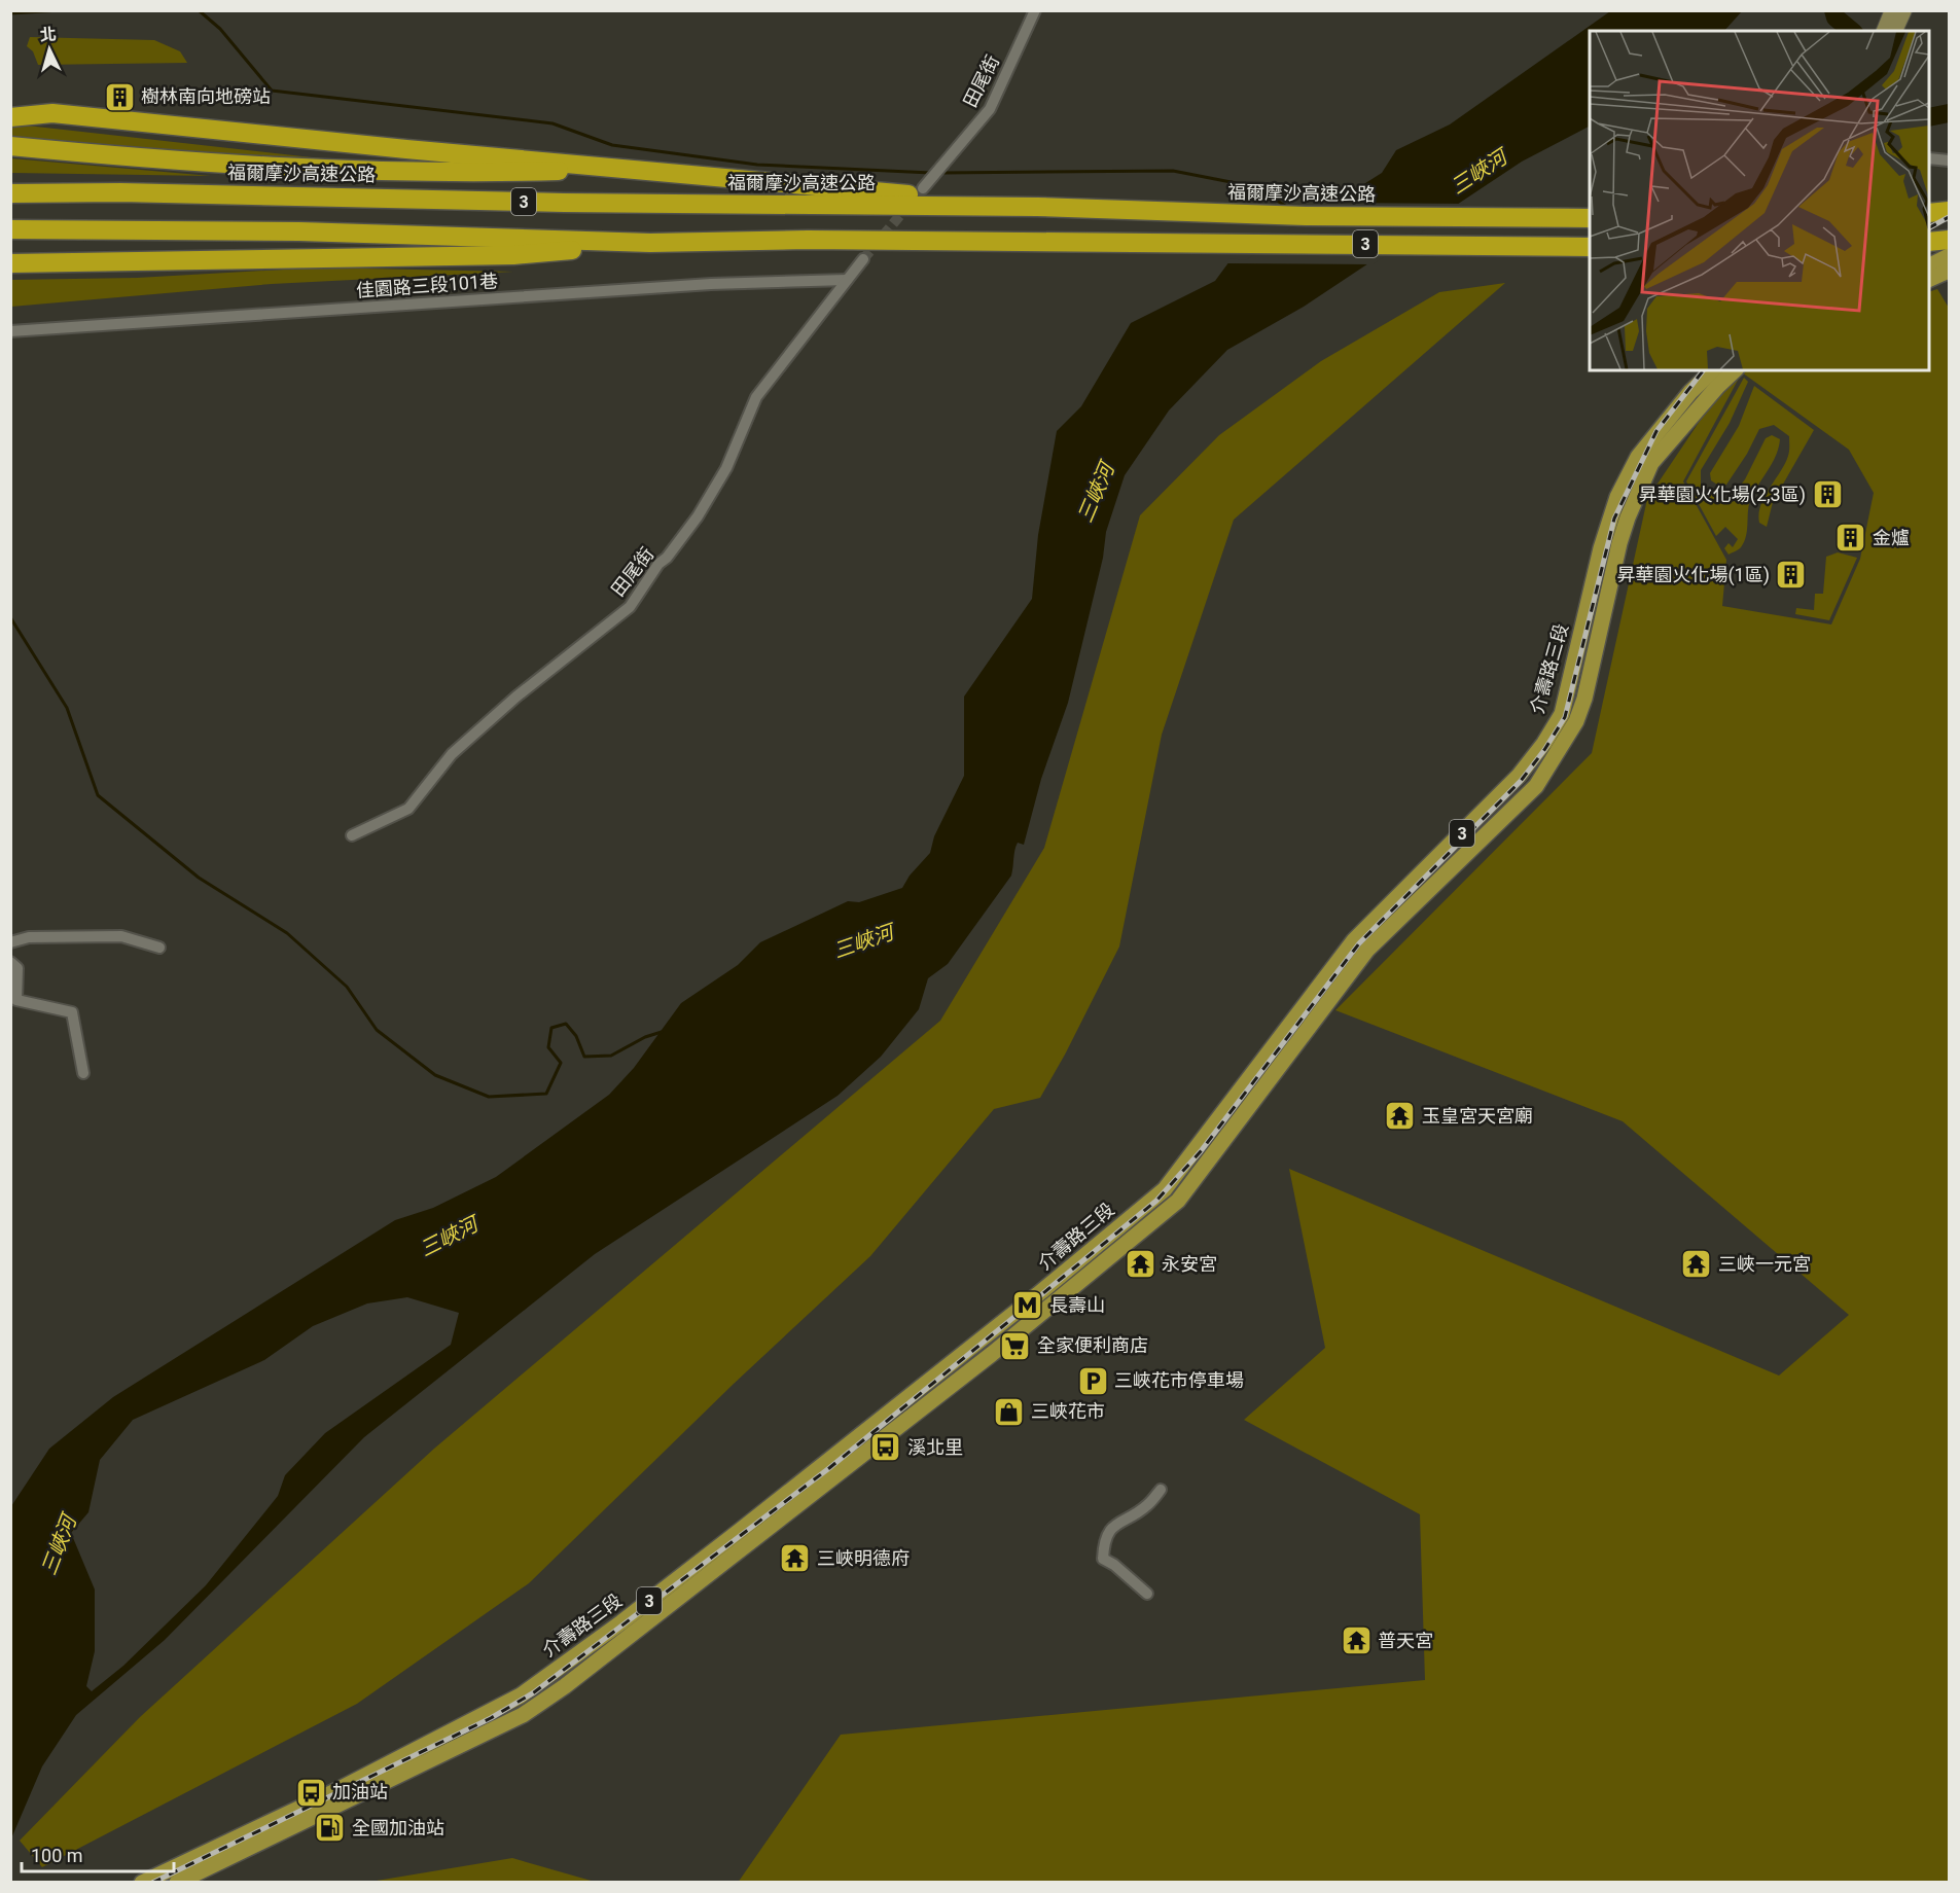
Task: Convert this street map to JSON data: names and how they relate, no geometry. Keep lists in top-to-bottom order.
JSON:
{
  "streets": {
    "highway": ["福爾摩沙高速公路", "3"],
    "main road": ["介壽路三段"],
    "street": ["田尾街", "佳園路三段101巷"]
  },
  "crossings": [
    ["田尾街", "佳園路三段101巷"]
  ],
  "water": ["三峽河"],
  "places": {
    "building": [
      "樹林南向地磅站",
      "昇華園火化場(2,3區)",
      "金爐",
      "昇華園火化場(1區)"
    ],
    "temple": [
      "玉皇宮天宮廟",
      "永安宮",
      "三峽一元宮",
      "三峽明德府",
      "普天宮"
    ],
    "metro station": ["長壽山"],
    "supermarket": ["全家便利商店"],
    "parking": ["三峽花市停車場"],
    "shop": ["三峽花市"],
    "bus stop": ["溪北里", "加油站"],
    "fuel station": ["全國加油站"]
  },
  "scale_bar": "100 m",
  "north": "top"
}
